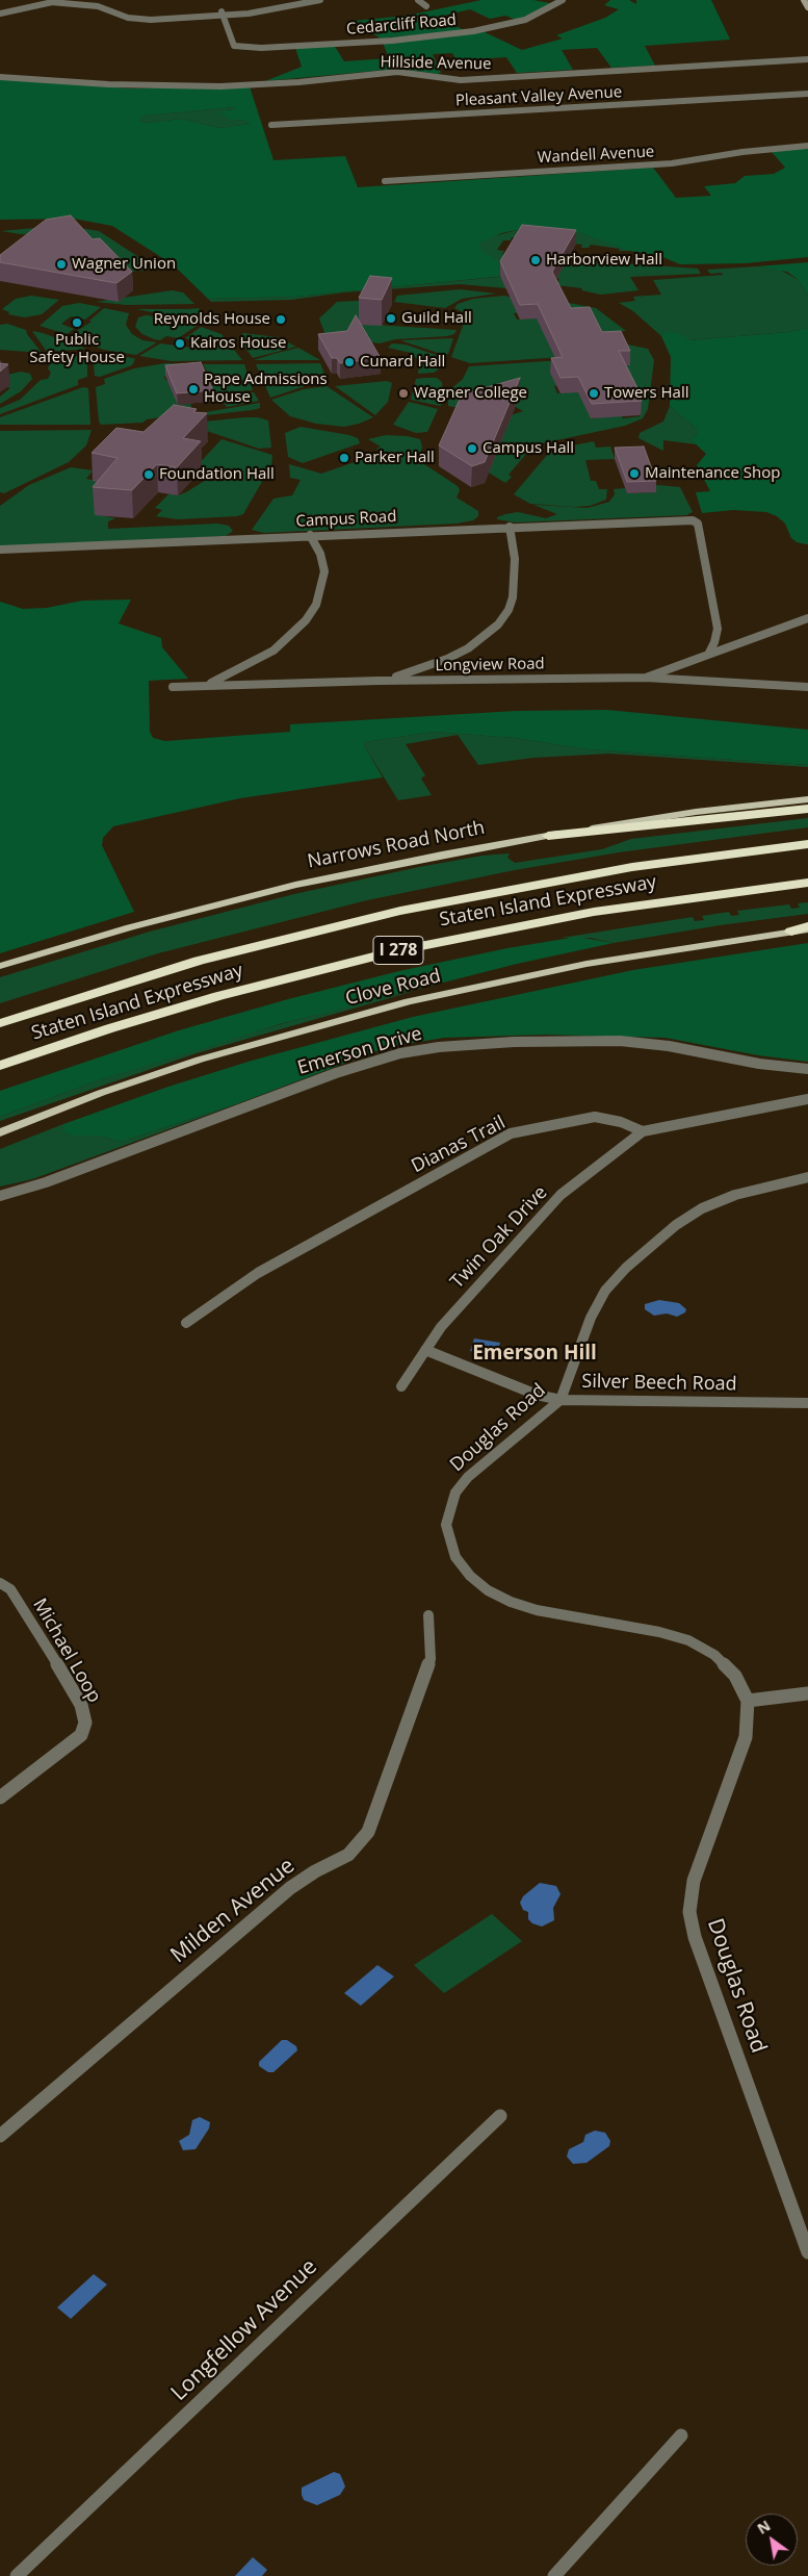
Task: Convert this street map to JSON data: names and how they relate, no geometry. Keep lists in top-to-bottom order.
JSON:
{
  "streets": {
    "highway": ["Staten Island Expressway", "I 278"],
    "main road": ["Narrows Road North", "Clove Road"],
    "street": [
      "Cedarcliff Road",
      "Hillside Avenue",
      "Pleasant Valley Avenue",
      "Wandell Avenue",
      "Campus Road",
      "Longview Road",
      "Emerson Drive",
      "Dianas Trail",
      "Twin Oak Drive",
      "Silver Beech Road",
      "Douglas Road",
      "Michael Loop",
      "Milden Avenue",
      "Longfellow Avenue"
    ]
  },
  "crossings": [
    ["Dianas Trail", "Twin Oak Drive"],
    ["Twin Oak Drive", "Silver Beech Road"],
    ["Silver Beech Road", "Douglas Road"]
  ],
  "districts": ["Emerson Hill"],
  "places": [
    "Harborview Hall",
    "Wagner Union",
    "Guild Hall",
    "Reynolds House",
    "Public Safety House",
    "Kairos House",
    "Cunard Hall",
    "Pape Admissions House",
    "Wagner College",
    "Towers Hall",
    "Campus Hall",
    "Parker Hall",
    "Maintenance Shop",
    "Foundation Hall"
  ],
  "north": "top left"
}
